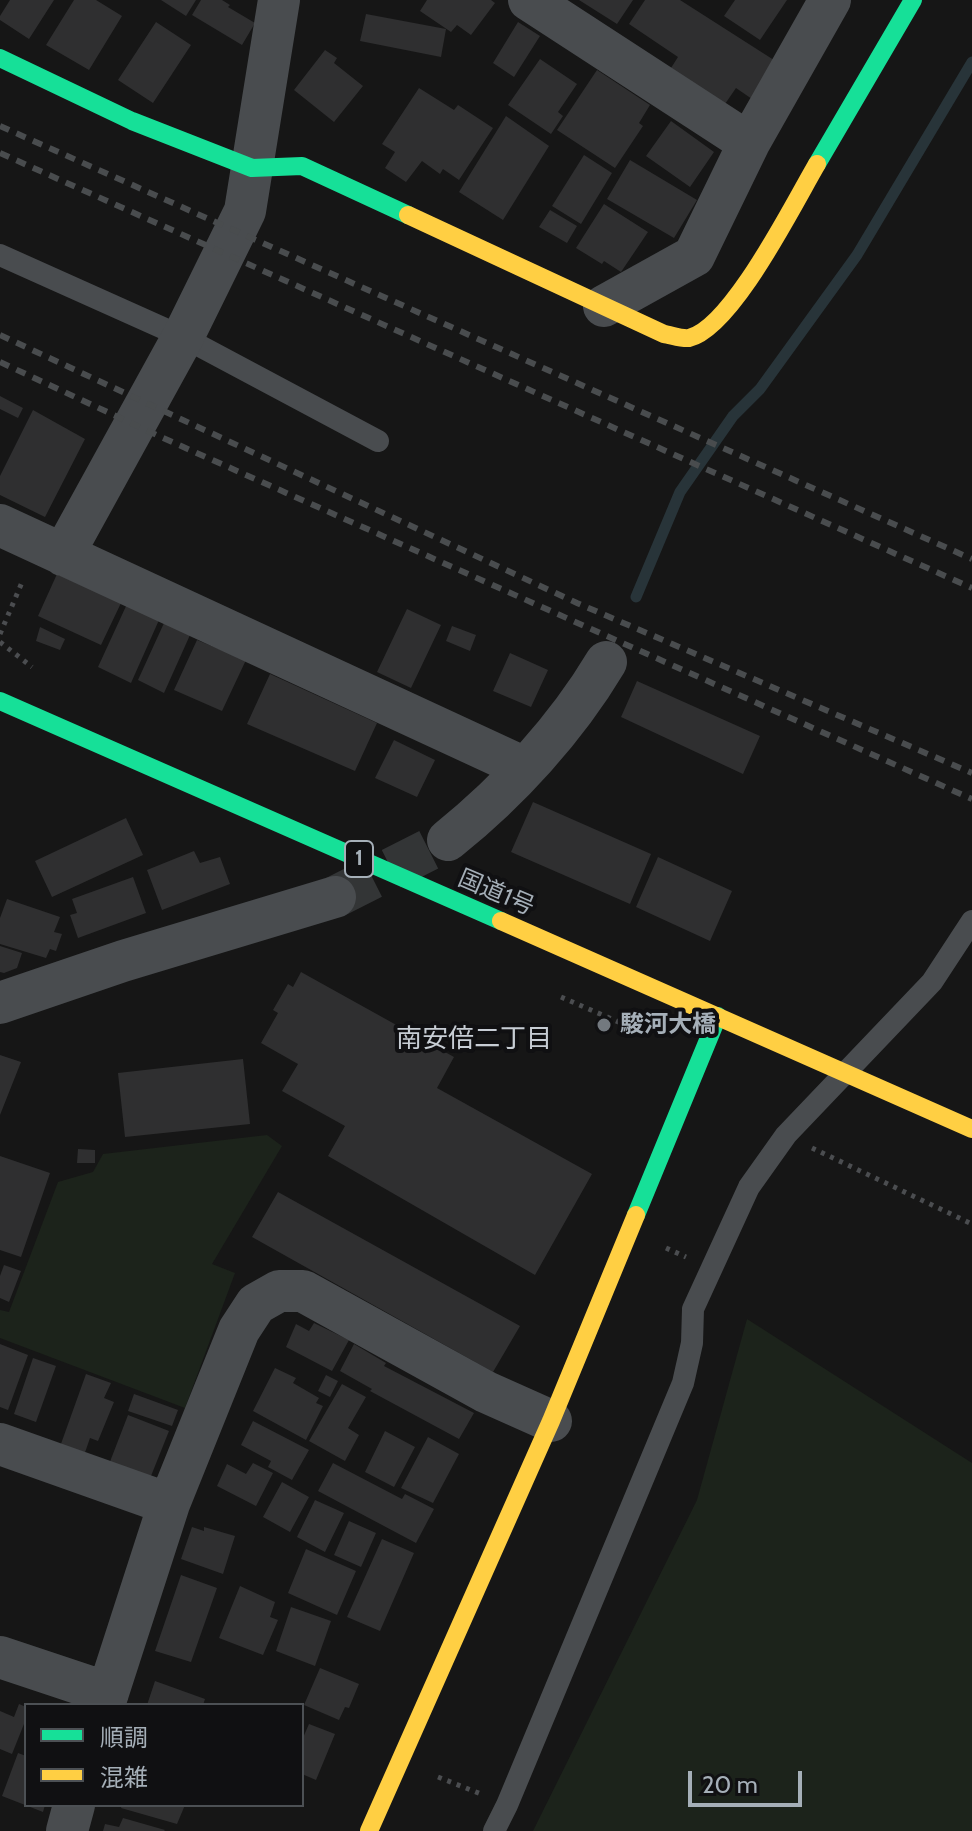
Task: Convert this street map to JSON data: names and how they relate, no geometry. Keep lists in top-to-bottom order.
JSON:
{
  "streets": {
    "main road": ["1", "国道1号"]
  },
  "districts": ["南安倍二丁目"],
  "places": ["駿河大橋"],
  "legend": ["順調", "混雑"],
  "scale_bar": "20 m"
}
